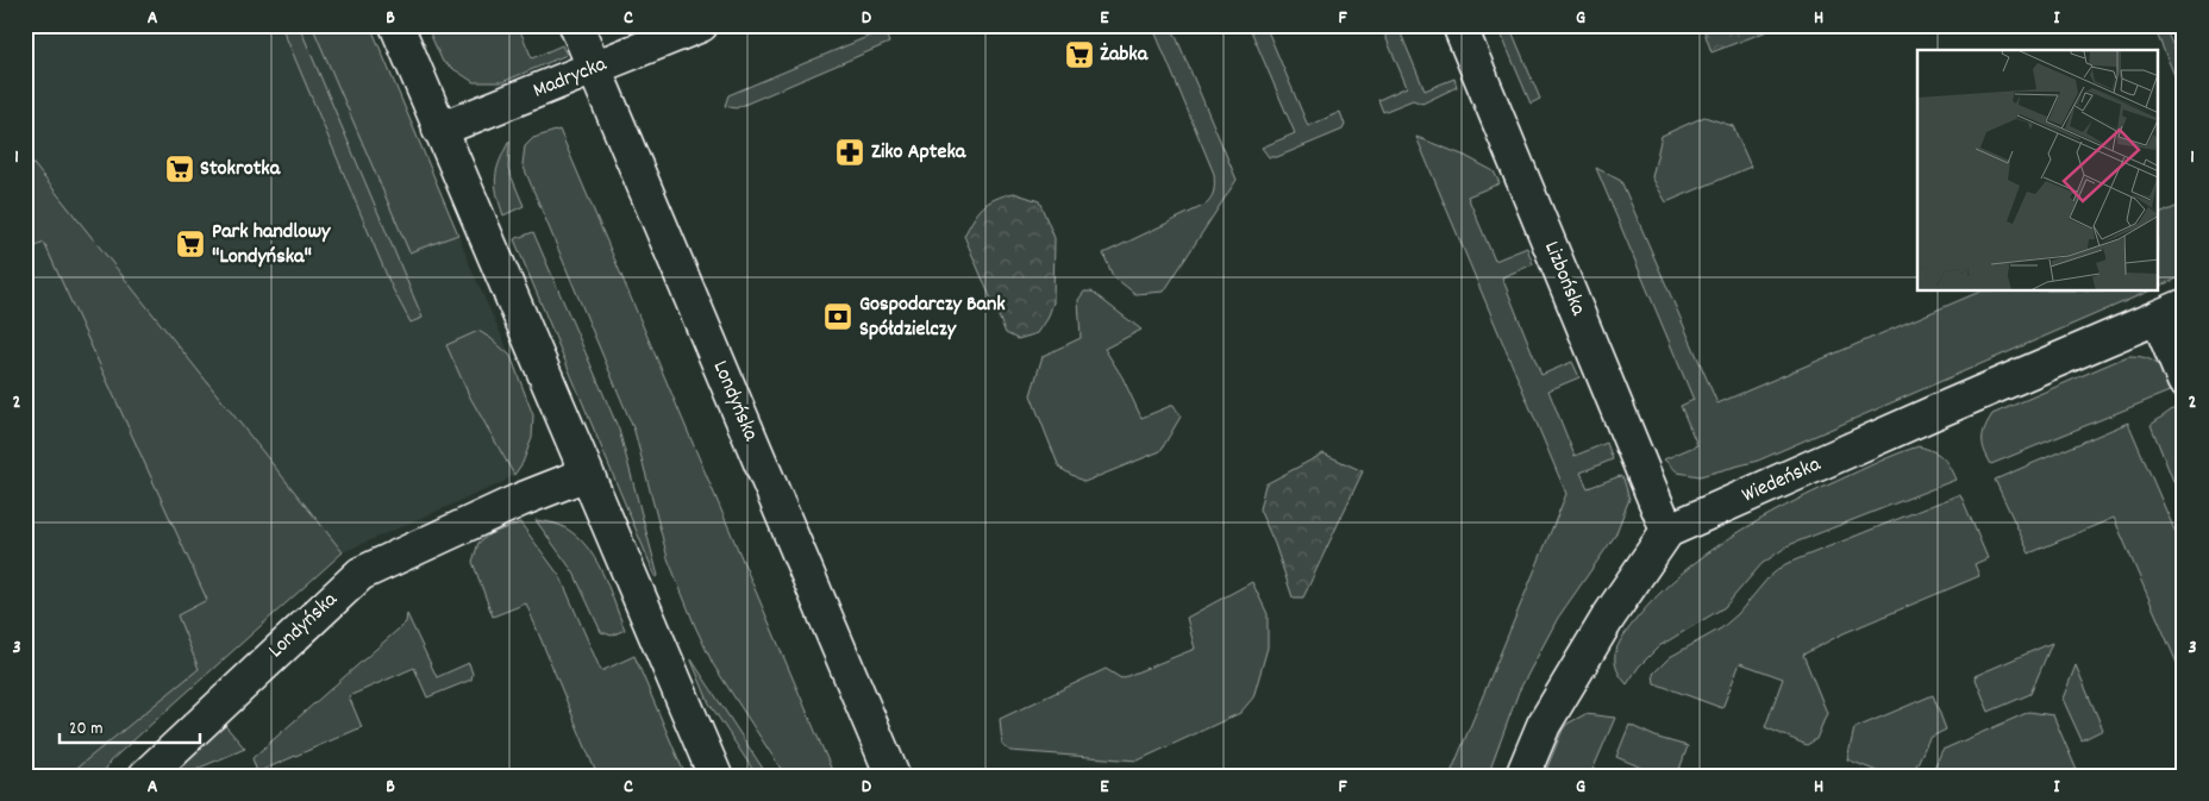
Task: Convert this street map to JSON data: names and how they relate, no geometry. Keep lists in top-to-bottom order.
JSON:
{
  "streets": {
    "street": [
      "Madrycka",
      "Lizbońska",
      "Londyńska",
      "Wiedeńska"
    ]
  },
  "crossings": [
    ["Madrycka", "Londyńska"],
    ["Lizbońska", "Wiedeńska"]
  ],
  "places": {
    "supermarket": ["Żabka", "Stokrotka", "Park handlowy \"Londyńska\""],
    "pharmacy": ["Ziko Apteka"],
    "bank": ["Gospodarczy Bank Spółdzielczy"]
  },
  "scale_bar": "20 m",
  "grid": {
    "columns": [
      "A",
      "B",
      "C",
      "D",
      "E",
      "F",
      "G",
      "H",
      "I"
    ],
    "rows": ["1", "2", "3"]
  }
}
